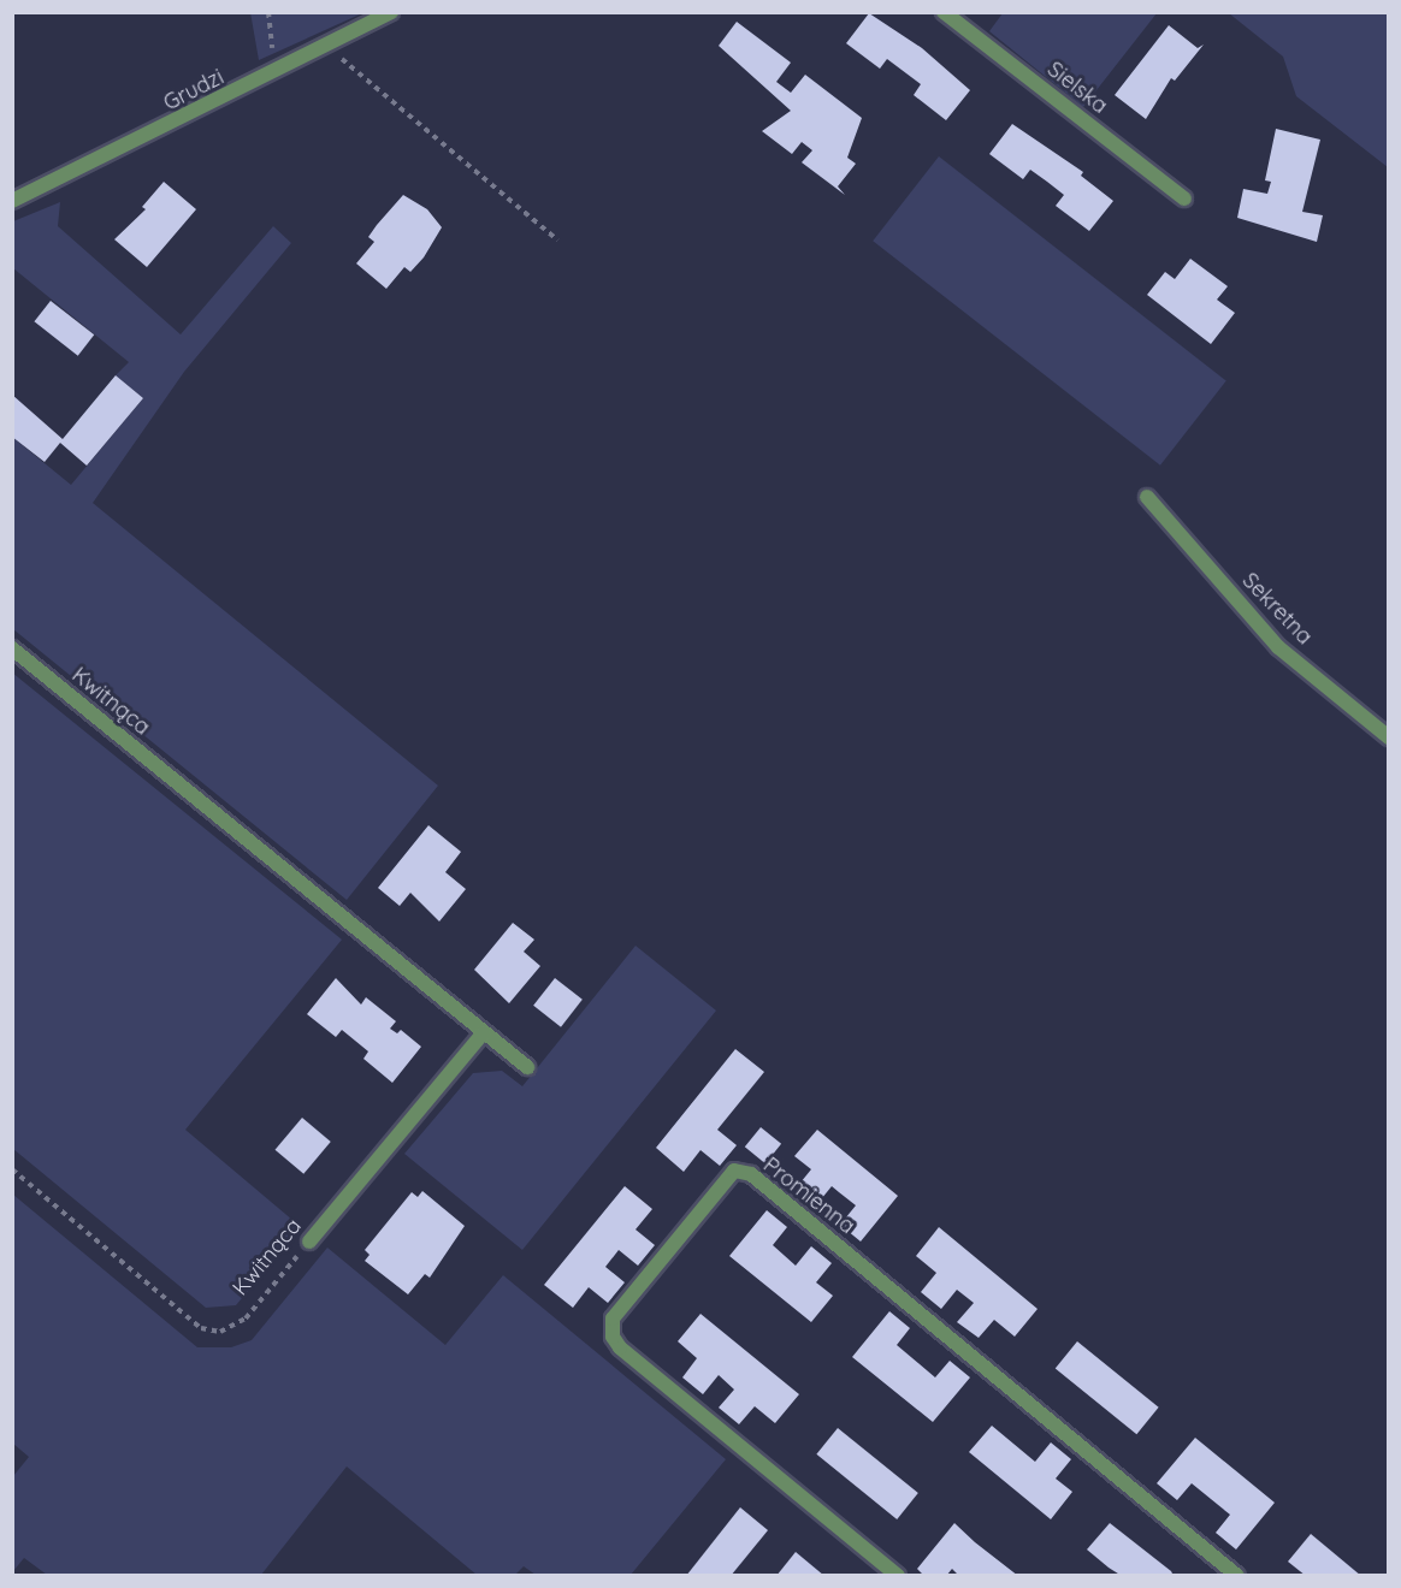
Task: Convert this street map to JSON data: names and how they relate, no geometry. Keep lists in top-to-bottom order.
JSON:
{
  "streets": {
    "street": [
      "Sielska",
      "Grudzi",
      "Sekretna",
      "Kwitnąca",
      "Promienna"
    ]
  }
}
